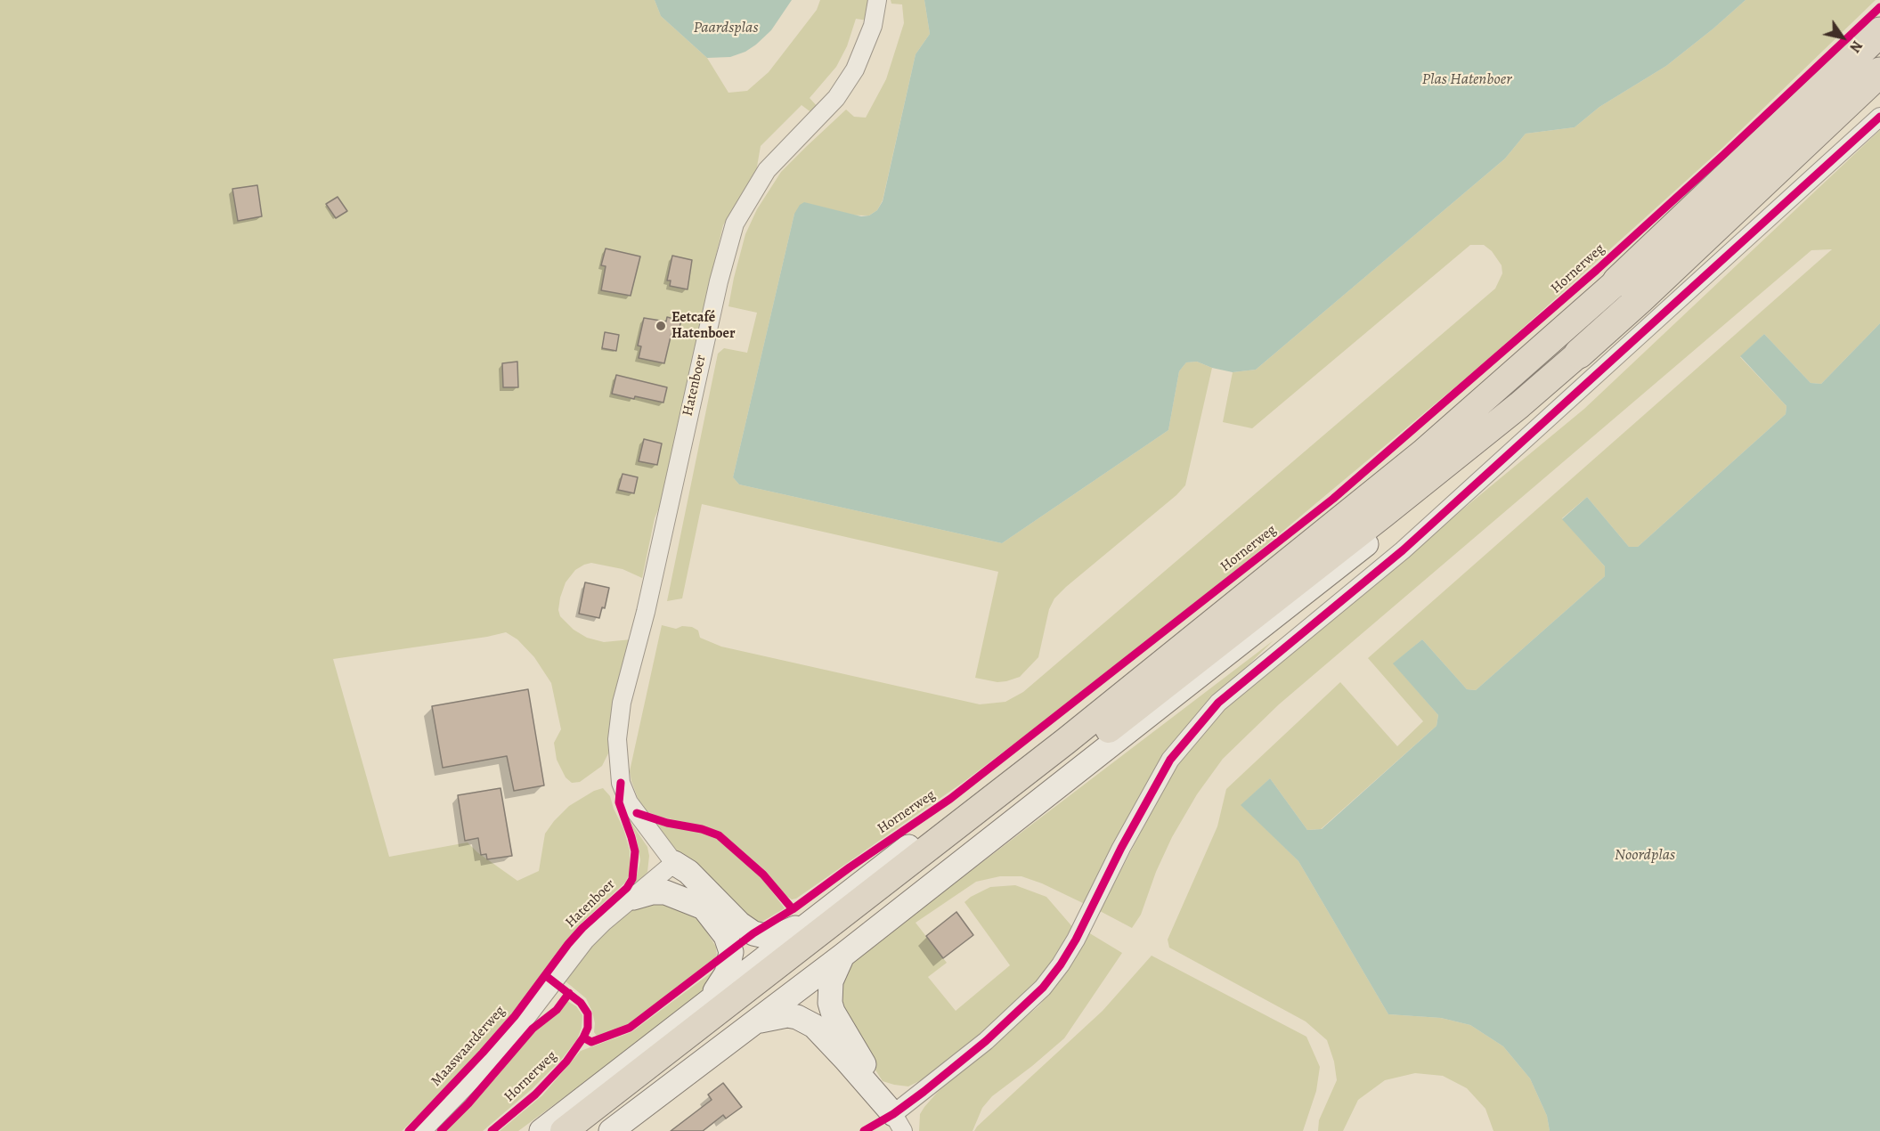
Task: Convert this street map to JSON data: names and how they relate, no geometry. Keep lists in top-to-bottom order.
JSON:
{
  "streets": {
    "highway": ["Hornerweg"],
    "street": ["Hatenboer", "Maaswaarderweg"]
  },
  "crossings": [
    ["Hatenboer", "Maaswaarderweg"]
  ],
  "water": ["Paardsplas", "Plas Hatenboer", "Noordplas"],
  "places": ["Eetcafé Hatenboer"],
  "north": "bottom right"
}
